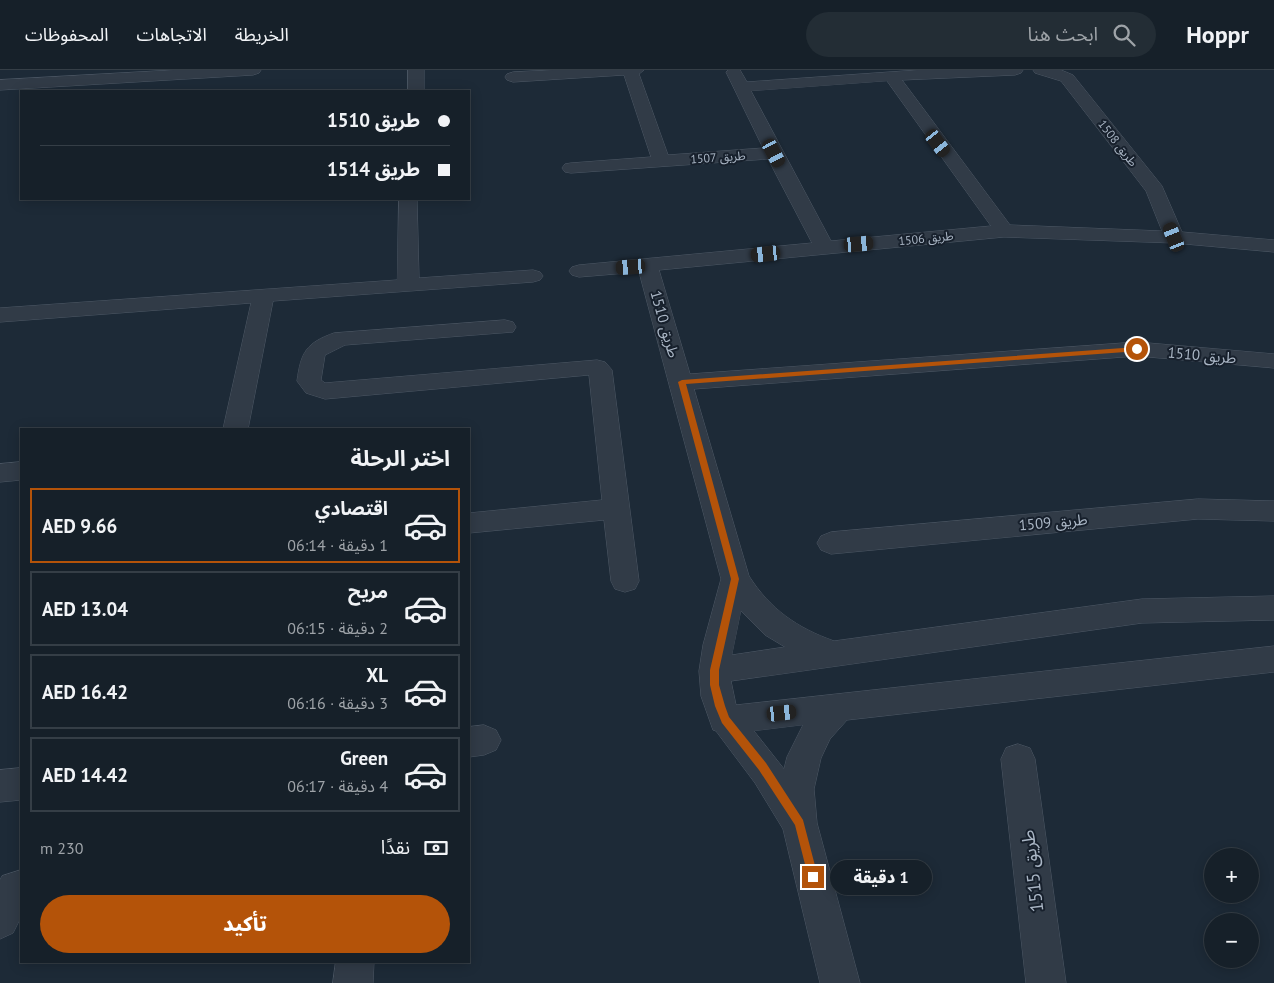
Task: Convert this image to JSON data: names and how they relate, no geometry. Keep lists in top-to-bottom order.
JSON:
{
  "streets": {
    "street": [
      "طريق 1508",
      "طريق 1507",
      "طريق 1506",
      "طريق 1510",
      "طريق 1509",
      "طريق 1515"
    ]
  },
  "crossings": [
    ["طريق 1508", "طريق 1506"],
    ["طريق 1506", "طريق 1510"]
  ],
  "page": {
    "header": "Hoppr",
    "search": "ابحث هنا",
    "nav": ["الخريطة", "الاتجاهات", "المحفوظات"],
    "banner": ["طريق 1510", "طريق 1514"],
    "heading": "اختر الرحلة",
    "list": [
      {
        "name": "اقتصادي",
        "note": "1 دقيقة · 06:14",
        "value": "AED 9.66"
      },
      {
        "name": "مريح",
        "note": "2 دقيقة · 06:15",
        "value": "AED 13.04"
      },
      {
        "name": "XL",
        "note": "3 دقيقة · 06:16",
        "value": "AED 16.42"
      },
      {
        "name": "Green",
        "note": "4 دقيقة · 06:17",
        "value": "AED 14.42"
      }
    ],
    "pay": ["نقدًا", "230 m"],
    "map_buttons": ["+", "−"],
    "bubble": "1 دقيقة",
    "buttons": "تأكيد"
  }
}
